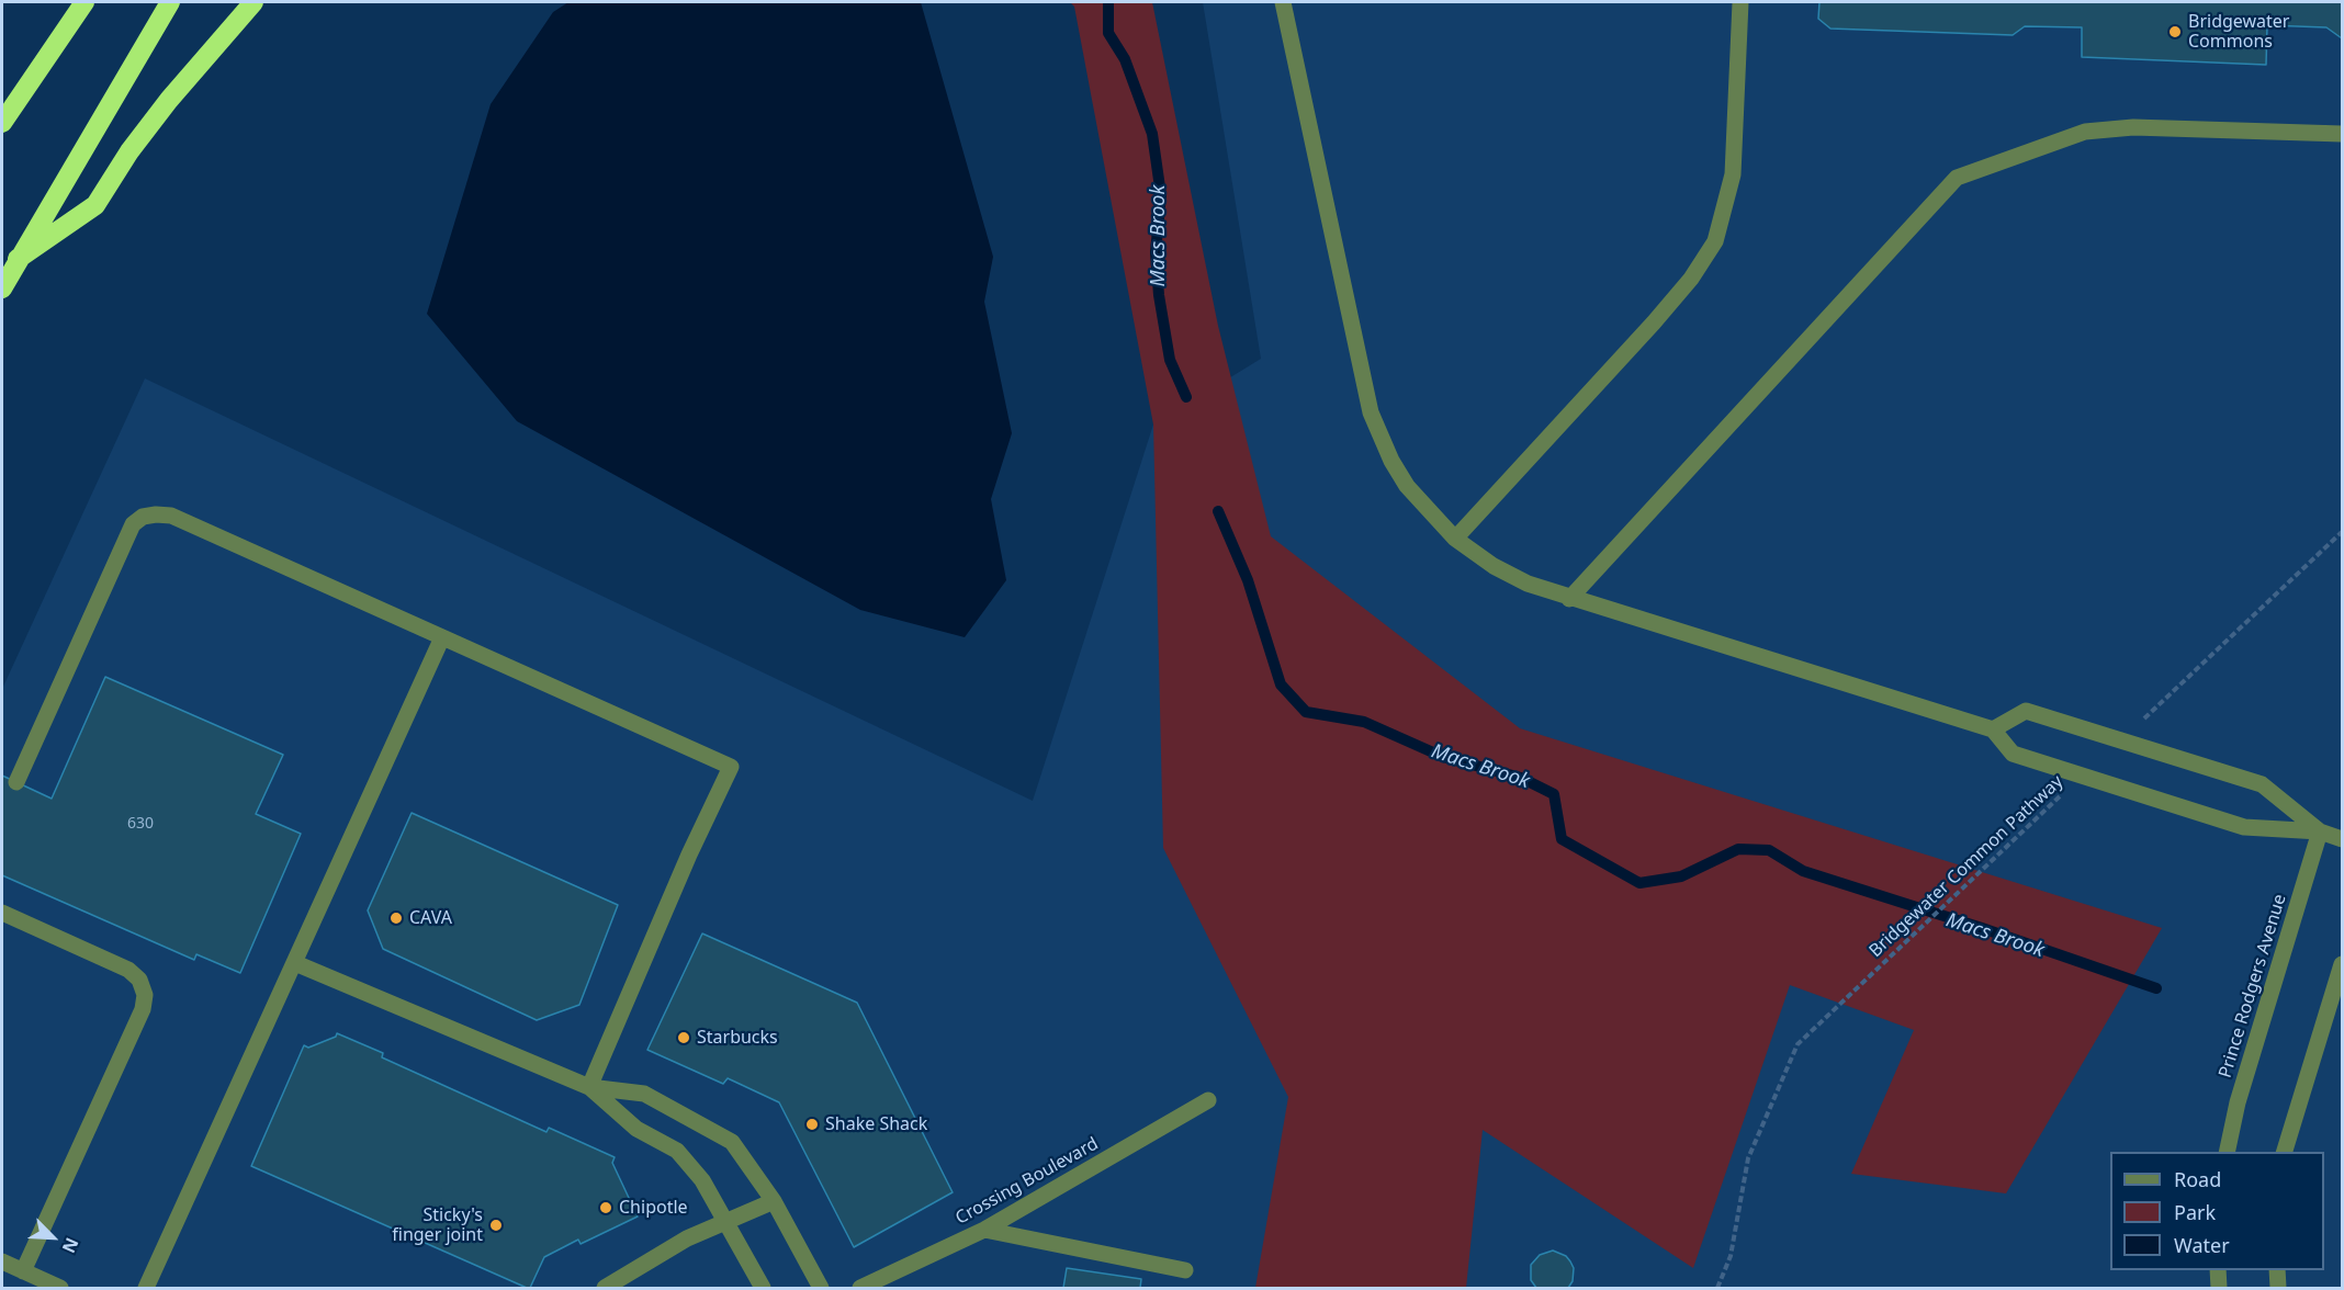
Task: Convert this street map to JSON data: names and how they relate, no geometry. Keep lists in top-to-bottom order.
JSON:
{
  "streets": {
    "street": ["Prince Rodgers Avenue", "Crossing Boulevard"],
    "path": ["Bridgewater Common Pathway"]
  },
  "water": ["Macs Brook"],
  "places": [
    "Bridgewater Commons",
    "CAVA",
    "Starbucks",
    "Shake Shack",
    "Chipotle",
    "Sticky's finger joint"
  ],
  "house_numbers": ["630"],
  "legend": ["Road", "Park", "Water"],
  "north": "bottom right"
}
